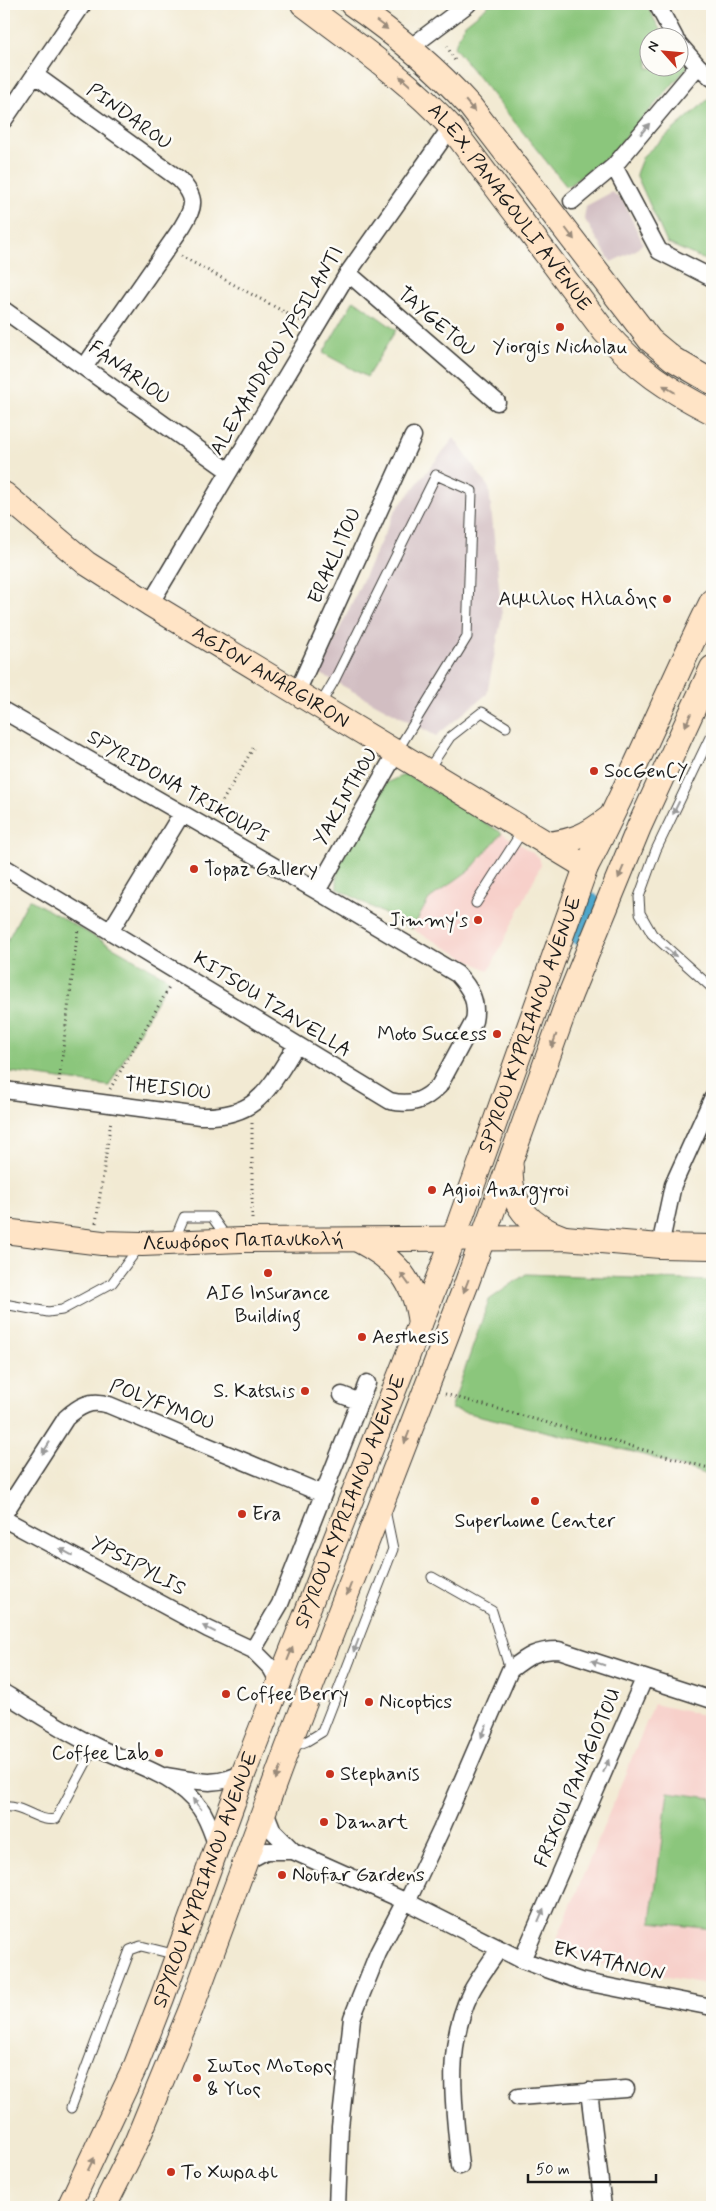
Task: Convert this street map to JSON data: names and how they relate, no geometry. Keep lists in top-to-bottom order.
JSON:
{
  "streets": {
    "main road": [
      "ALEX. PANAGOULI AVENUE",
      "AGION ANARGIRON",
      "SPYROU KYPRIANOU AVENUE",
      "Λεωφόρος Παπανικολή"
    ],
    "street": [
      "PINDAROU",
      "TAYGETOU",
      "ALEXANDROU YPSILANTI",
      "FANARIOU",
      "ERAKLITOU",
      "SPYRIDONA TRIKOUPI",
      "YAKINTHOU",
      "KITSOU TZAVELLA",
      "THEISIOU",
      "POLYFYMOU",
      "YPSIPYLIS",
      "FRIXOU PANAGIOTOU",
      "EKVATANON"
    ]
  },
  "crossings": [
    ["ALEX. PANAGOULI AVENUE", "ALEXANDROU YPSILANTI"],
    ["TAYGETOU", "ALEXANDROU YPSILANTI"],
    ["ALEXANDROU YPSILANTI", "FANARIOU"],
    ["ALEXANDROU YPSILANTI", "AGION ANARGIRON"],
    ["ERAKLITOU", "AGION ANARGIRON"],
    ["AGION ANARGIRON", "YAKINTHOU"],
    ["AGION ANARGIRON", "SPYROU KYPRIANOU AVENUE"],
    ["SPYRIDONA TRIKOUPI", "YAKINTHOU"],
    ["SPYRIDONA TRIKOUPI", "KITSOU TZAVELLA"],
    ["KITSOU TZAVELLA", "THEISIOU"],
    ["SPYROU KYPRIANOU AVENUE", "Λεωφόρος Παπανικολή"],
    ["SPYROU KYPRIANOU AVENUE", "YPSIPYLIS"],
    ["SPYROU KYPRIANOU AVENUE", "EKVATANON"],
    ["FRIXOU PANAGIOTOU", "EKVATANON"]
  ],
  "one_way": ["POLYFYMOU", "YPSIPYLIS"],
  "places": [
    "Yiorgis Nicholau",
    "Αιμιλιος Ηλιαδης",
    "SocGenCY",
    "Topaz Gallery",
    "Jimmy's",
    "Moto Success",
    "Agioi Anargyroi",
    "AIG Insurance Building",
    "Aesthesis",
    "S. Katshis",
    "Superhome Center",
    "Era",
    "Coffee Berry",
    "Nicoptics",
    "Coffee Lab",
    "Stephanis",
    "Damart",
    "Noufar Gardens",
    "Σωτος Μοτορς & Υιος",
    "Το Χωραφι"
  ],
  "scale_bar": "50 m",
  "north": "top left"
}
